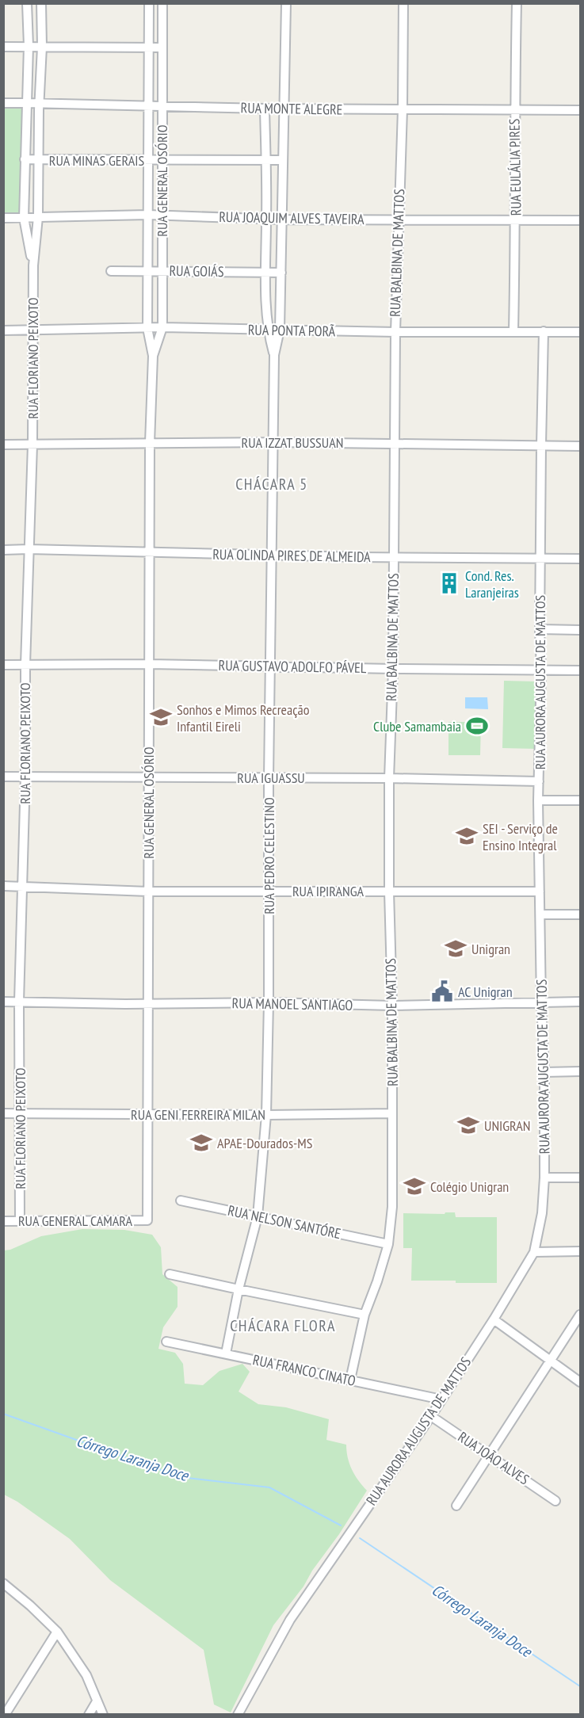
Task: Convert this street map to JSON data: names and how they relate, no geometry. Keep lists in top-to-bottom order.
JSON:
{
  "streets": {
    "street": [
      "RUA MONTE ALEGRE",
      "RUA MINAS GERAIS",
      "RUA EULÁLIA PIRES",
      "RUA GENERAL OSÓRIO",
      "RUA JOAQUIM ALVES TAVEIRA",
      "RUA BALBINA DE MATTOS",
      "RUA GOIÁS",
      "RUA PONTA PORÃ",
      "RUA FLORIANO PEIXOTO",
      "RUA IZZAT BUSSUAN",
      "RUA OLINDA PIRES DE ALMEIDA",
      "RUA GUSTAVO ADOLFO PÁVEL",
      "RUA AURORA AUGUSTA DE MATTOS",
      "RUA IGUASSU",
      "RUA PEDRO CELESTINO",
      "RUA IPIRANGA",
      "RUA MANOEL SANTIAGO",
      "RUA GENI FERREIRA MILAN",
      "RUA GENERAL CAMARA",
      "RUA NELSON SANTÓRE",
      "RUA FRANCO CINATO",
      "RUA JOÃO ALVES"
    ]
  },
  "crossings": [
    ["RUA MONTE ALEGRE", "RUA EULÁLIA PIRES"],
    ["RUA MONTE ALEGRE", "RUA GENERAL OSÓRIO"],
    ["RUA MONTE ALEGRE", "RUA BALBINA DE MATTOS"],
    ["RUA MONTE ALEGRE", "RUA FLORIANO PEIXOTO"],
    ["RUA MONTE ALEGRE", "RUA PEDRO CELESTINO"],
    ["RUA MINAS GERAIS", "RUA GENERAL OSÓRIO"],
    ["RUA MINAS GERAIS", "RUA FLORIANO PEIXOTO"],
    ["RUA MINAS GERAIS", "RUA PEDRO CELESTINO"],
    ["RUA EULÁLIA PIRES", "RUA JOAQUIM ALVES TAVEIRA"],
    ["RUA EULÁLIA PIRES", "RUA PONTA PORÃ"],
    ["RUA GENERAL OSÓRIO", "RUA JOAQUIM ALVES TAVEIRA"],
    ["RUA GENERAL OSÓRIO", "RUA GOIÁS"],
    ["RUA GENERAL OSÓRIO", "RUA PONTA PORÃ"],
    ["RUA GENERAL OSÓRIO", "RUA IZZAT BUSSUAN"],
    ["RUA GENERAL OSÓRIO", "RUA OLINDA PIRES DE ALMEIDA"],
    ["RUA GENERAL OSÓRIO", "RUA GUSTAVO ADOLFO PÁVEL"],
    ["RUA GENERAL OSÓRIO", "RUA IGUASSU"],
    ["RUA GENERAL OSÓRIO", "RUA IPIRANGA"],
    ["RUA GENERAL OSÓRIO", "RUA MANOEL SANTIAGO"],
    ["RUA GENERAL OSÓRIO", "RUA GENI FERREIRA MILAN"],
    ["RUA GENERAL OSÓRIO", "RUA GENERAL CAMARA"],
    ["RUA JOAQUIM ALVES TAVEIRA", "RUA BALBINA DE MATTOS"],
    ["RUA JOAQUIM ALVES TAVEIRA", "RUA FLORIANO PEIXOTO"],
    ["RUA JOAQUIM ALVES TAVEIRA", "RUA PEDRO CELESTINO"],
    ["RUA BALBINA DE MATTOS", "RUA PONTA PORÃ"],
    ["RUA BALBINA DE MATTOS", "RUA IZZAT BUSSUAN"],
    ["RUA BALBINA DE MATTOS", "RUA OLINDA PIRES DE ALMEIDA"],
    ["RUA BALBINA DE MATTOS", "RUA GUSTAVO ADOLFO PÁVEL"],
    ["RUA BALBINA DE MATTOS", "RUA IGUASSU"],
    ["RUA BALBINA DE MATTOS", "RUA IPIRANGA"],
    ["RUA BALBINA DE MATTOS", "RUA MANOEL SANTIAGO"],
    ["RUA BALBINA DE MATTOS", "RUA GENI FERREIRA MILAN"],
    ["RUA BALBINA DE MATTOS", "RUA NELSON SANTÓRE"],
    ["RUA BALBINA DE MATTOS", "RUA FRANCO CINATO"],
    ["RUA GOIÁS", "RUA PEDRO CELESTINO"],
    ["RUA PONTA PORÃ", "RUA FLORIANO PEIXOTO"],
    ["RUA PONTA PORÃ", "RUA AURORA AUGUSTA DE MATTOS"],
    ["RUA PONTA PORÃ", "RUA PEDRO CELESTINO"],
    ["RUA FLORIANO PEIXOTO", "RUA IZZAT BUSSUAN"],
    ["RUA FLORIANO PEIXOTO", "RUA OLINDA PIRES DE ALMEIDA"],
    ["RUA FLORIANO PEIXOTO", "RUA GUSTAVO ADOLFO PÁVEL"],
    ["RUA FLORIANO PEIXOTO", "RUA IGUASSU"],
    ["RUA FLORIANO PEIXOTO", "RUA IPIRANGA"],
    ["RUA FLORIANO PEIXOTO", "RUA MANOEL SANTIAGO"],
    ["RUA FLORIANO PEIXOTO", "RUA GENI FERREIRA MILAN"],
    ["RUA FLORIANO PEIXOTO", "RUA GENERAL CAMARA"],
    ["RUA IZZAT BUSSUAN", "RUA AURORA AUGUSTA DE MATTOS"],
    ["RUA IZZAT BUSSUAN", "RUA PEDRO CELESTINO"],
    ["RUA OLINDA PIRES DE ALMEIDA", "RUA AURORA AUGUSTA DE MATTOS"],
    ["RUA OLINDA PIRES DE ALMEIDA", "RUA PEDRO CELESTINO"],
    ["RUA GUSTAVO ADOLFO PÁVEL", "RUA AURORA AUGUSTA DE MATTOS"],
    ["RUA GUSTAVO ADOLFO PÁVEL", "RUA PEDRO CELESTINO"],
    ["RUA AURORA AUGUSTA DE MATTOS", "RUA IGUASSU"],
    ["RUA AURORA AUGUSTA DE MATTOS", "RUA IPIRANGA"],
    ["RUA AURORA AUGUSTA DE MATTOS", "RUA MANOEL SANTIAGO"],
    ["RUA AURORA AUGUSTA DE MATTOS", "RUA FRANCO CINATO"],
    ["RUA AURORA AUGUSTA DE MATTOS", "RUA JOÃO ALVES"],
    ["RUA IGUASSU", "RUA PEDRO CELESTINO"],
    ["RUA PEDRO CELESTINO", "RUA IPIRANGA"],
    ["RUA PEDRO CELESTINO", "RUA MANOEL SANTIAGO"],
    ["RUA PEDRO CELESTINO", "RUA GENI FERREIRA MILAN"],
    ["RUA PEDRO CELESTINO", "RUA NELSON SANTÓRE"],
    ["RUA PEDRO CELESTINO", "RUA FRANCO CINATO"]
  ],
  "districts": ["CHÁCARA 5", "CHÁCARA FLORA"],
  "water": ["Córrego Laranja Doce"],
  "places": {
    "building": ["Cond. Res. Laranjeiras"],
    "school or university": [
      "Sonhos e Mimos Recreação Infantil Eireli",
      "SEI - Serviço de Ensino Integral",
      "Unigran",
      "UNIGRAN",
      "APAE-Dourados-MS",
      "Colégio Unigran"
    ],
    "sports": ["Clube Samambaia"],
    "public building": ["AC Unigran"]
  }
}
